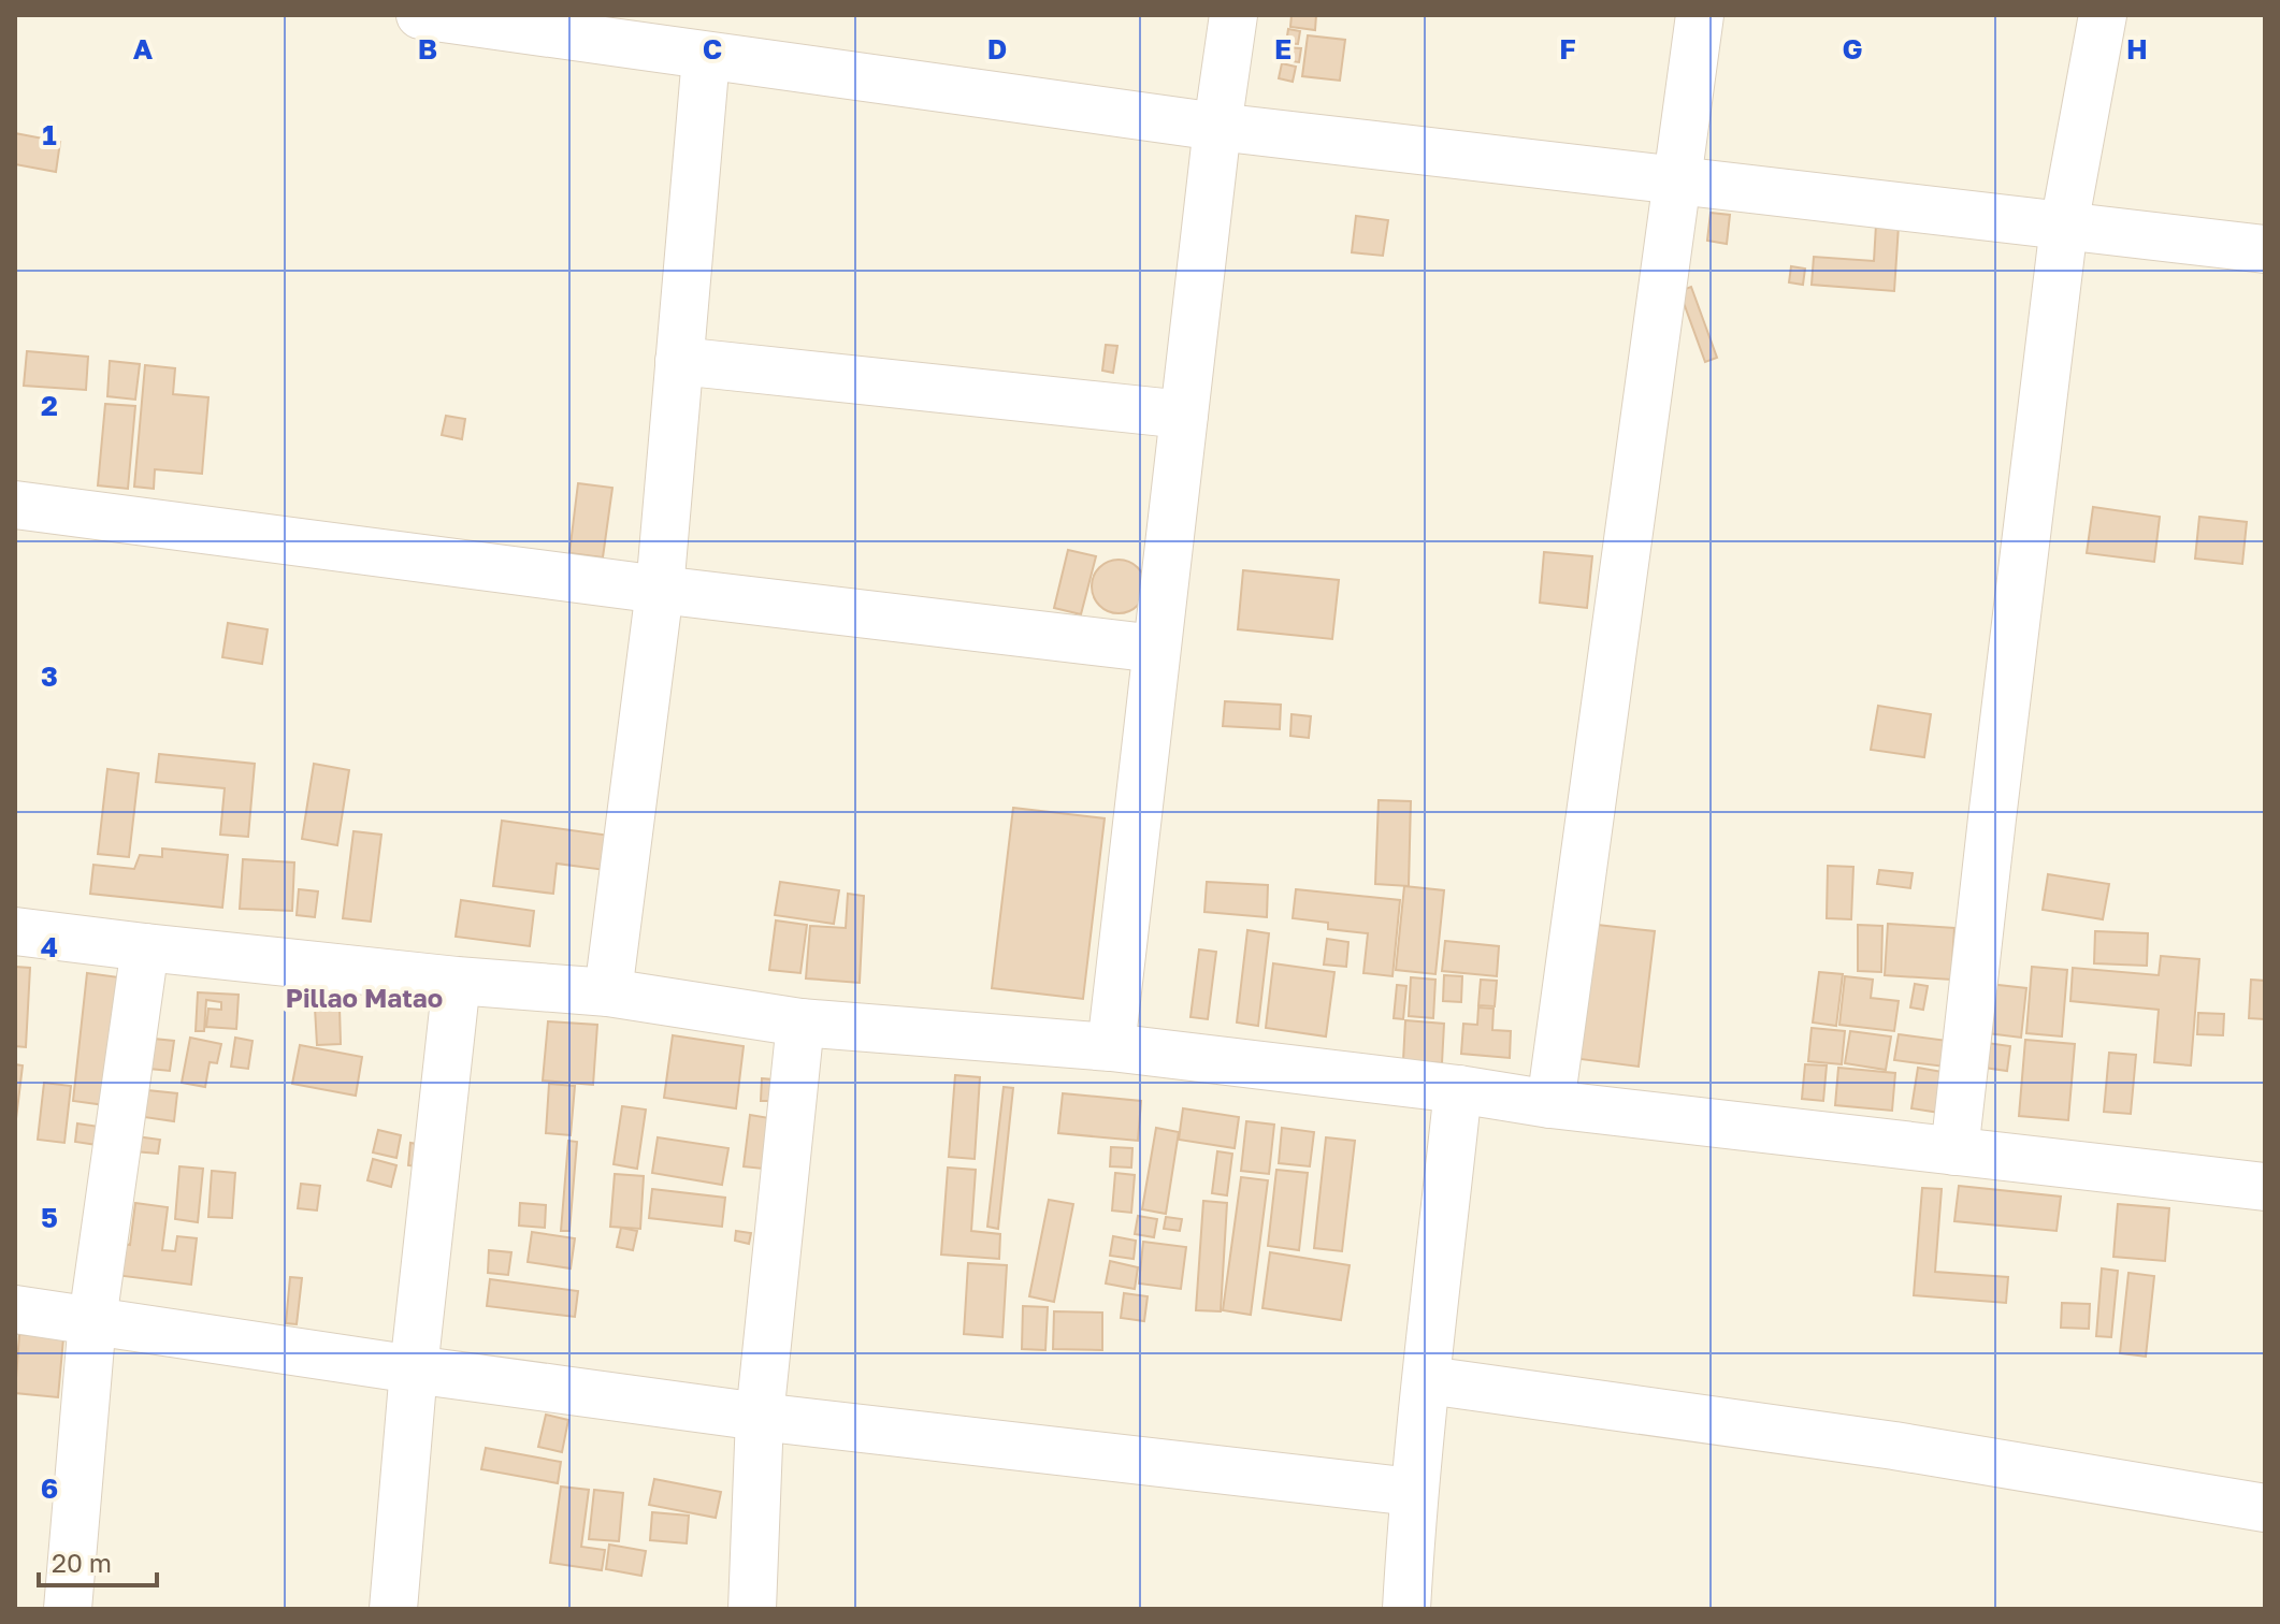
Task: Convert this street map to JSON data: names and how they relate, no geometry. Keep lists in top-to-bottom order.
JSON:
{
  "districts": ["Pillao Matao"],
  "scale_bar": "20 m",
  "grid": {
    "columns": [
      "A",
      "B",
      "C",
      "D",
      "E",
      "F",
      "G",
      "H"
    ],
    "rows": [
      "1",
      "2",
      "3",
      "4",
      "5",
      "6"
    ]
  }
}
